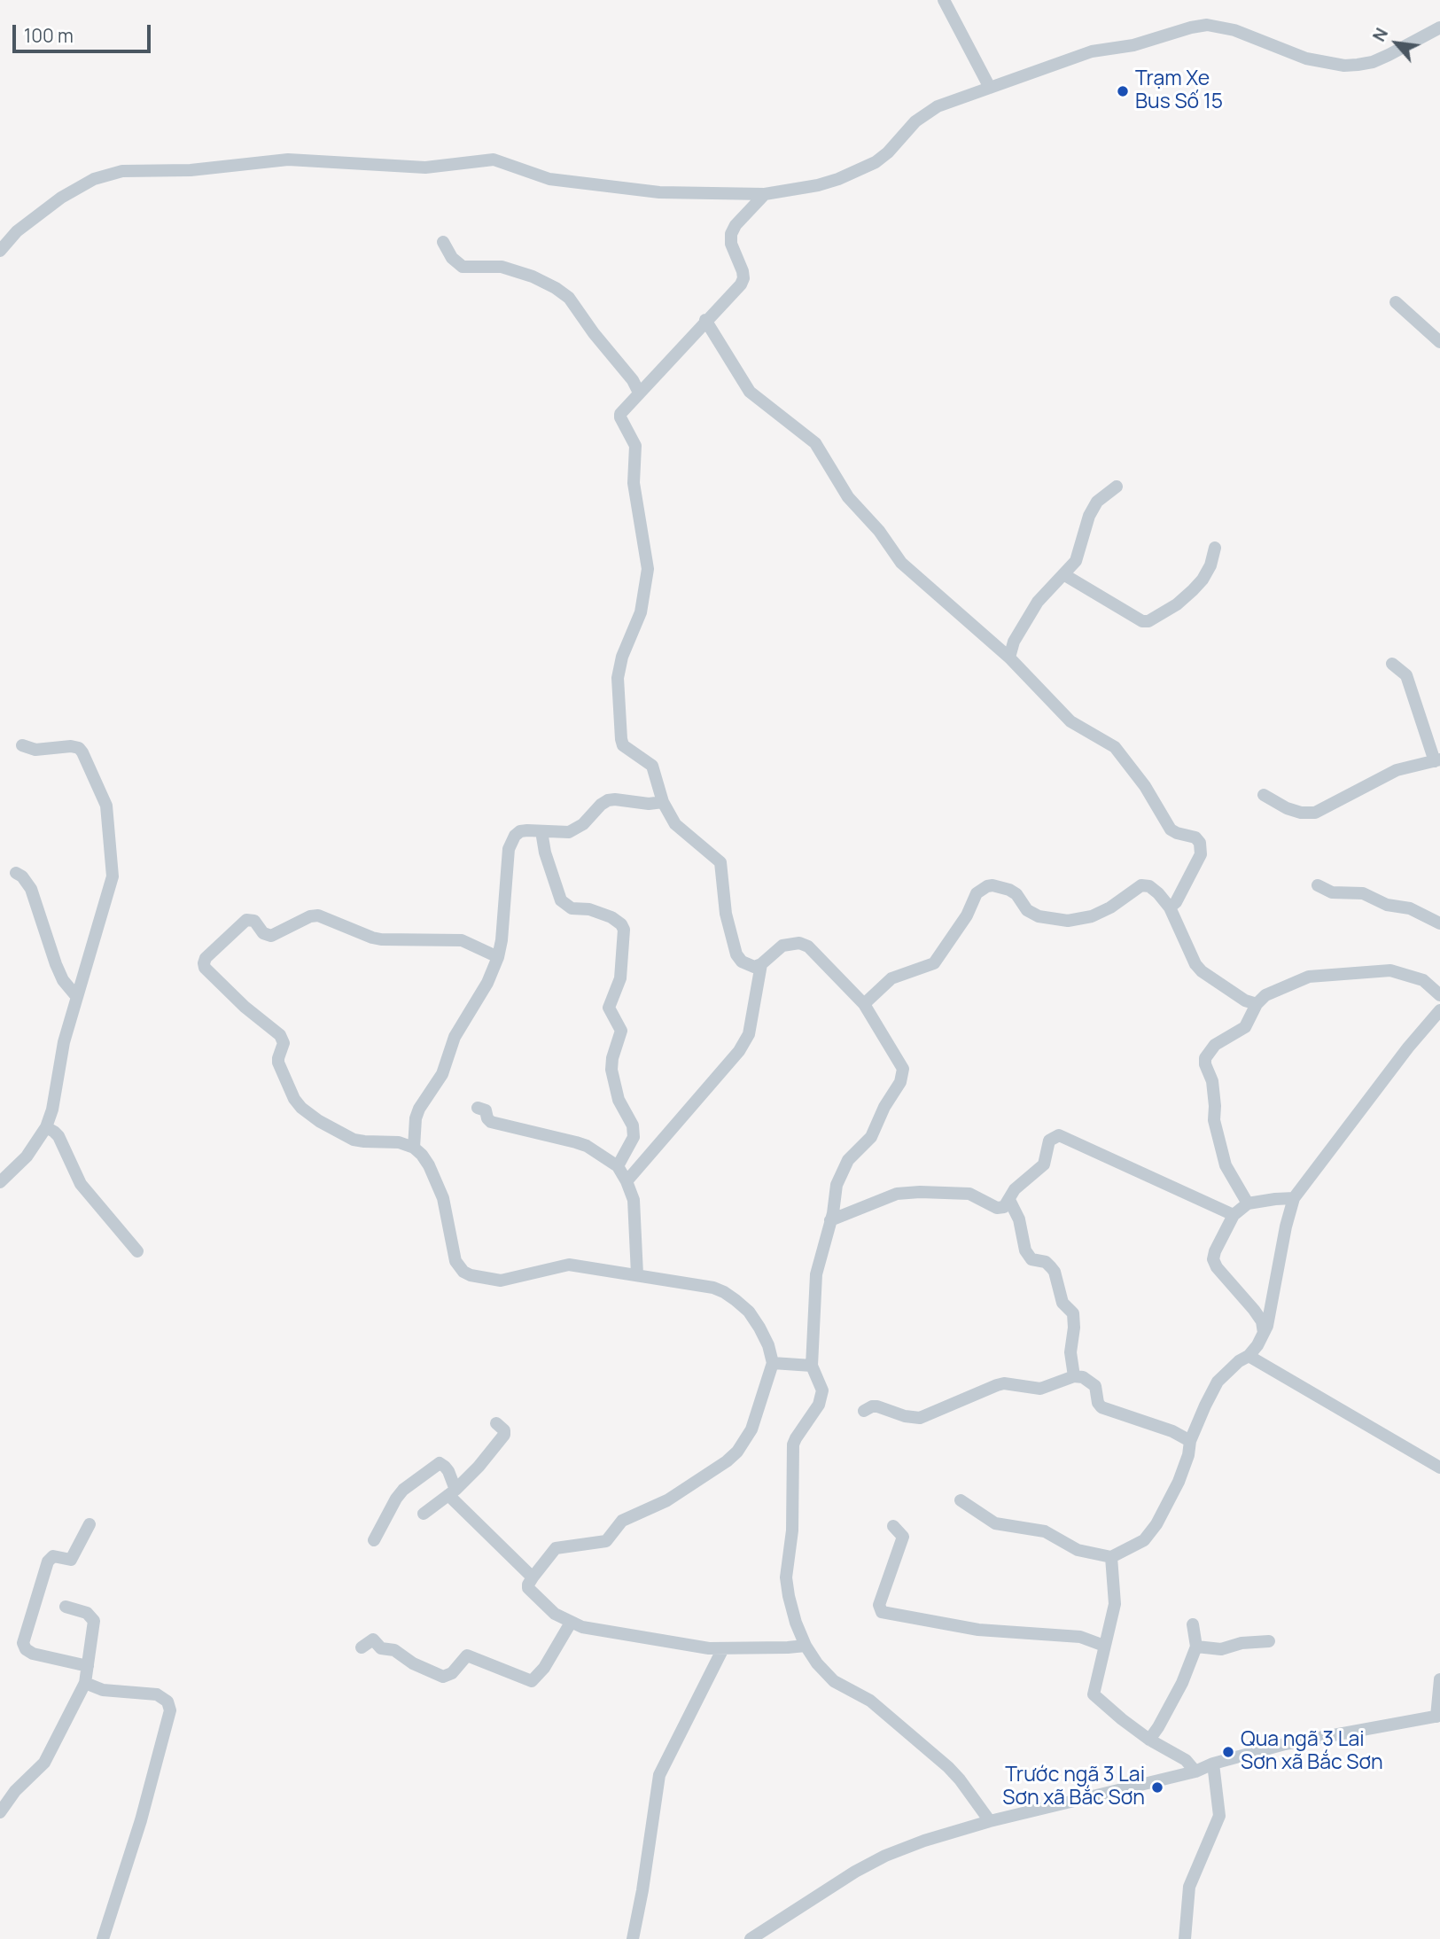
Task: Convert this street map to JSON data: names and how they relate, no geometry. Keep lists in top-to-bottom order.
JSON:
{
  "places": ["Trạm Xe Bus Số 15", "Qua ngã 3 Lai Sơn xã Bắc Sơn", "Trước ngã 3 Lai Sơn xã Bắc Sơn"],
  "scale_bar": "100 m",
  "north": "top left"
}
